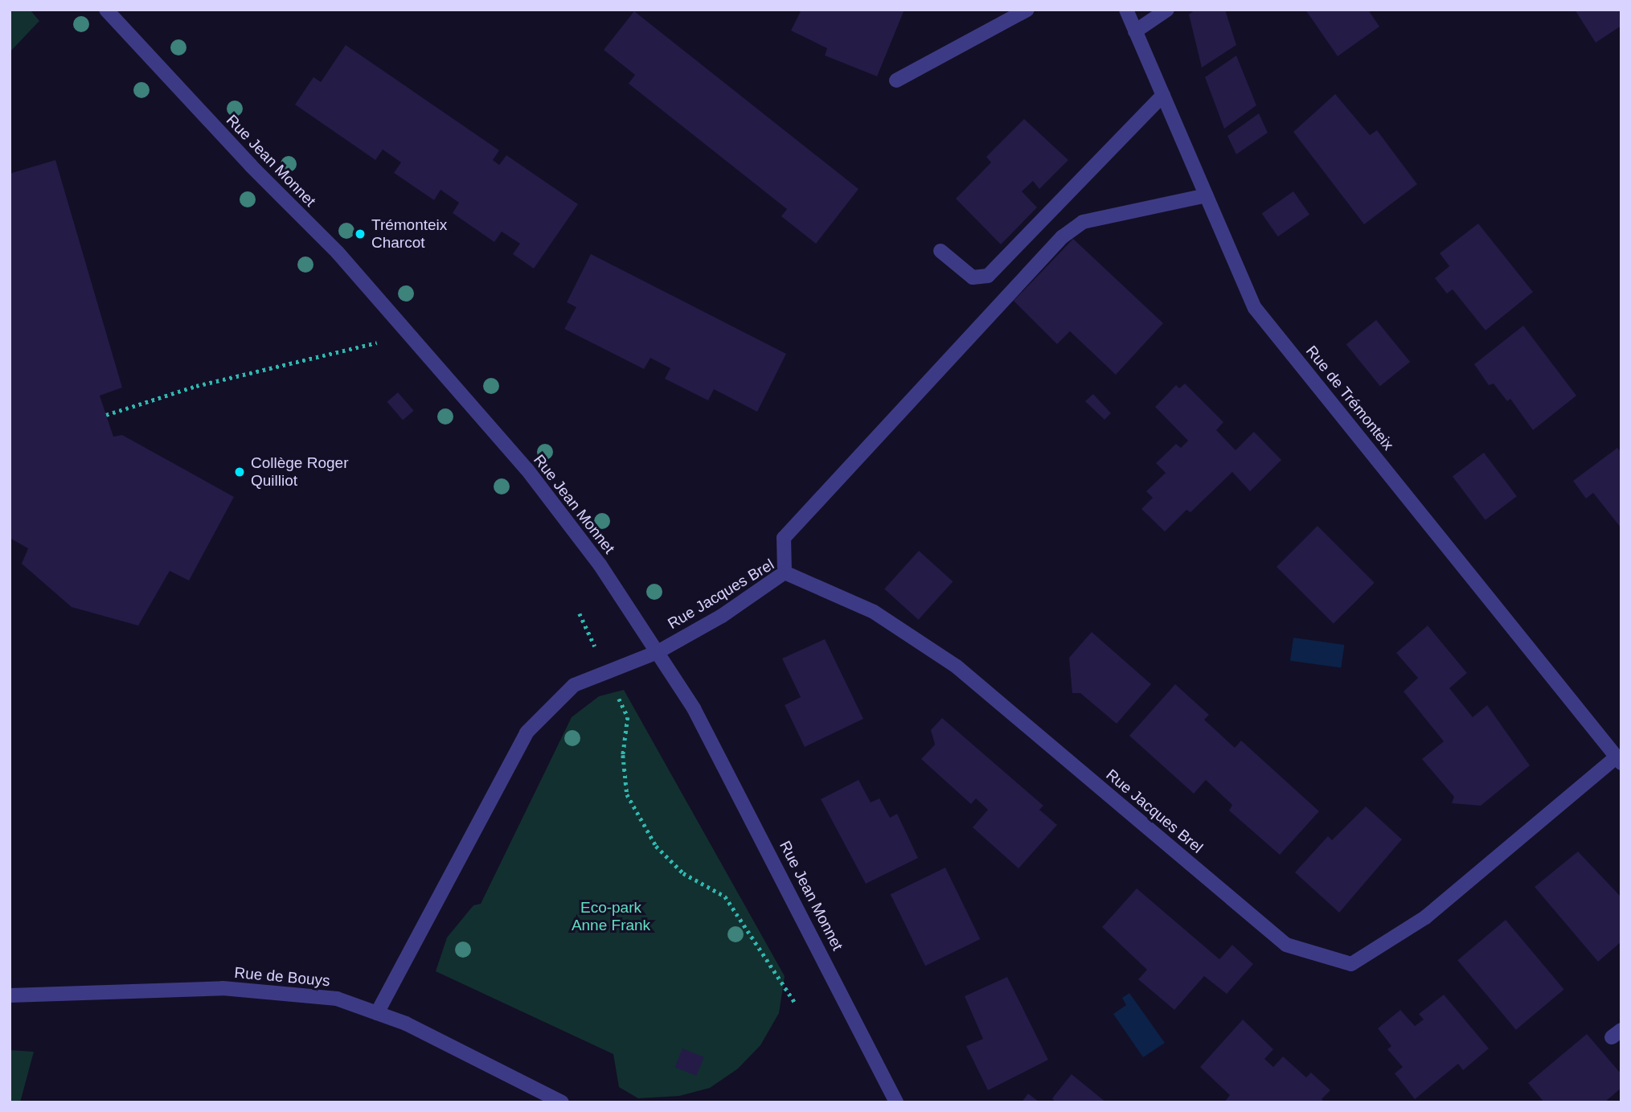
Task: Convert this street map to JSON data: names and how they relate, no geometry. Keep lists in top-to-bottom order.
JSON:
{
  "streets": {
    "street": [
      "Rue Jean Monnet",
      "Rue de Trémonteix",
      "Rue Jacques Brel",
      "Rue de Bouys"
    ]
  },
  "crossings": [
    ["Rue Jean Monnet", "Rue Jacques Brel"],
    ["Rue de Trémonteix", "Rue Jacques Brel"],
    ["Rue Jacques Brel", "Rue de Bouys"]
  ],
  "parks": ["Eco-park Anne Frank"],
  "places": ["Trémonteix Charcot", "Collège Roger Quilliot"]
}
